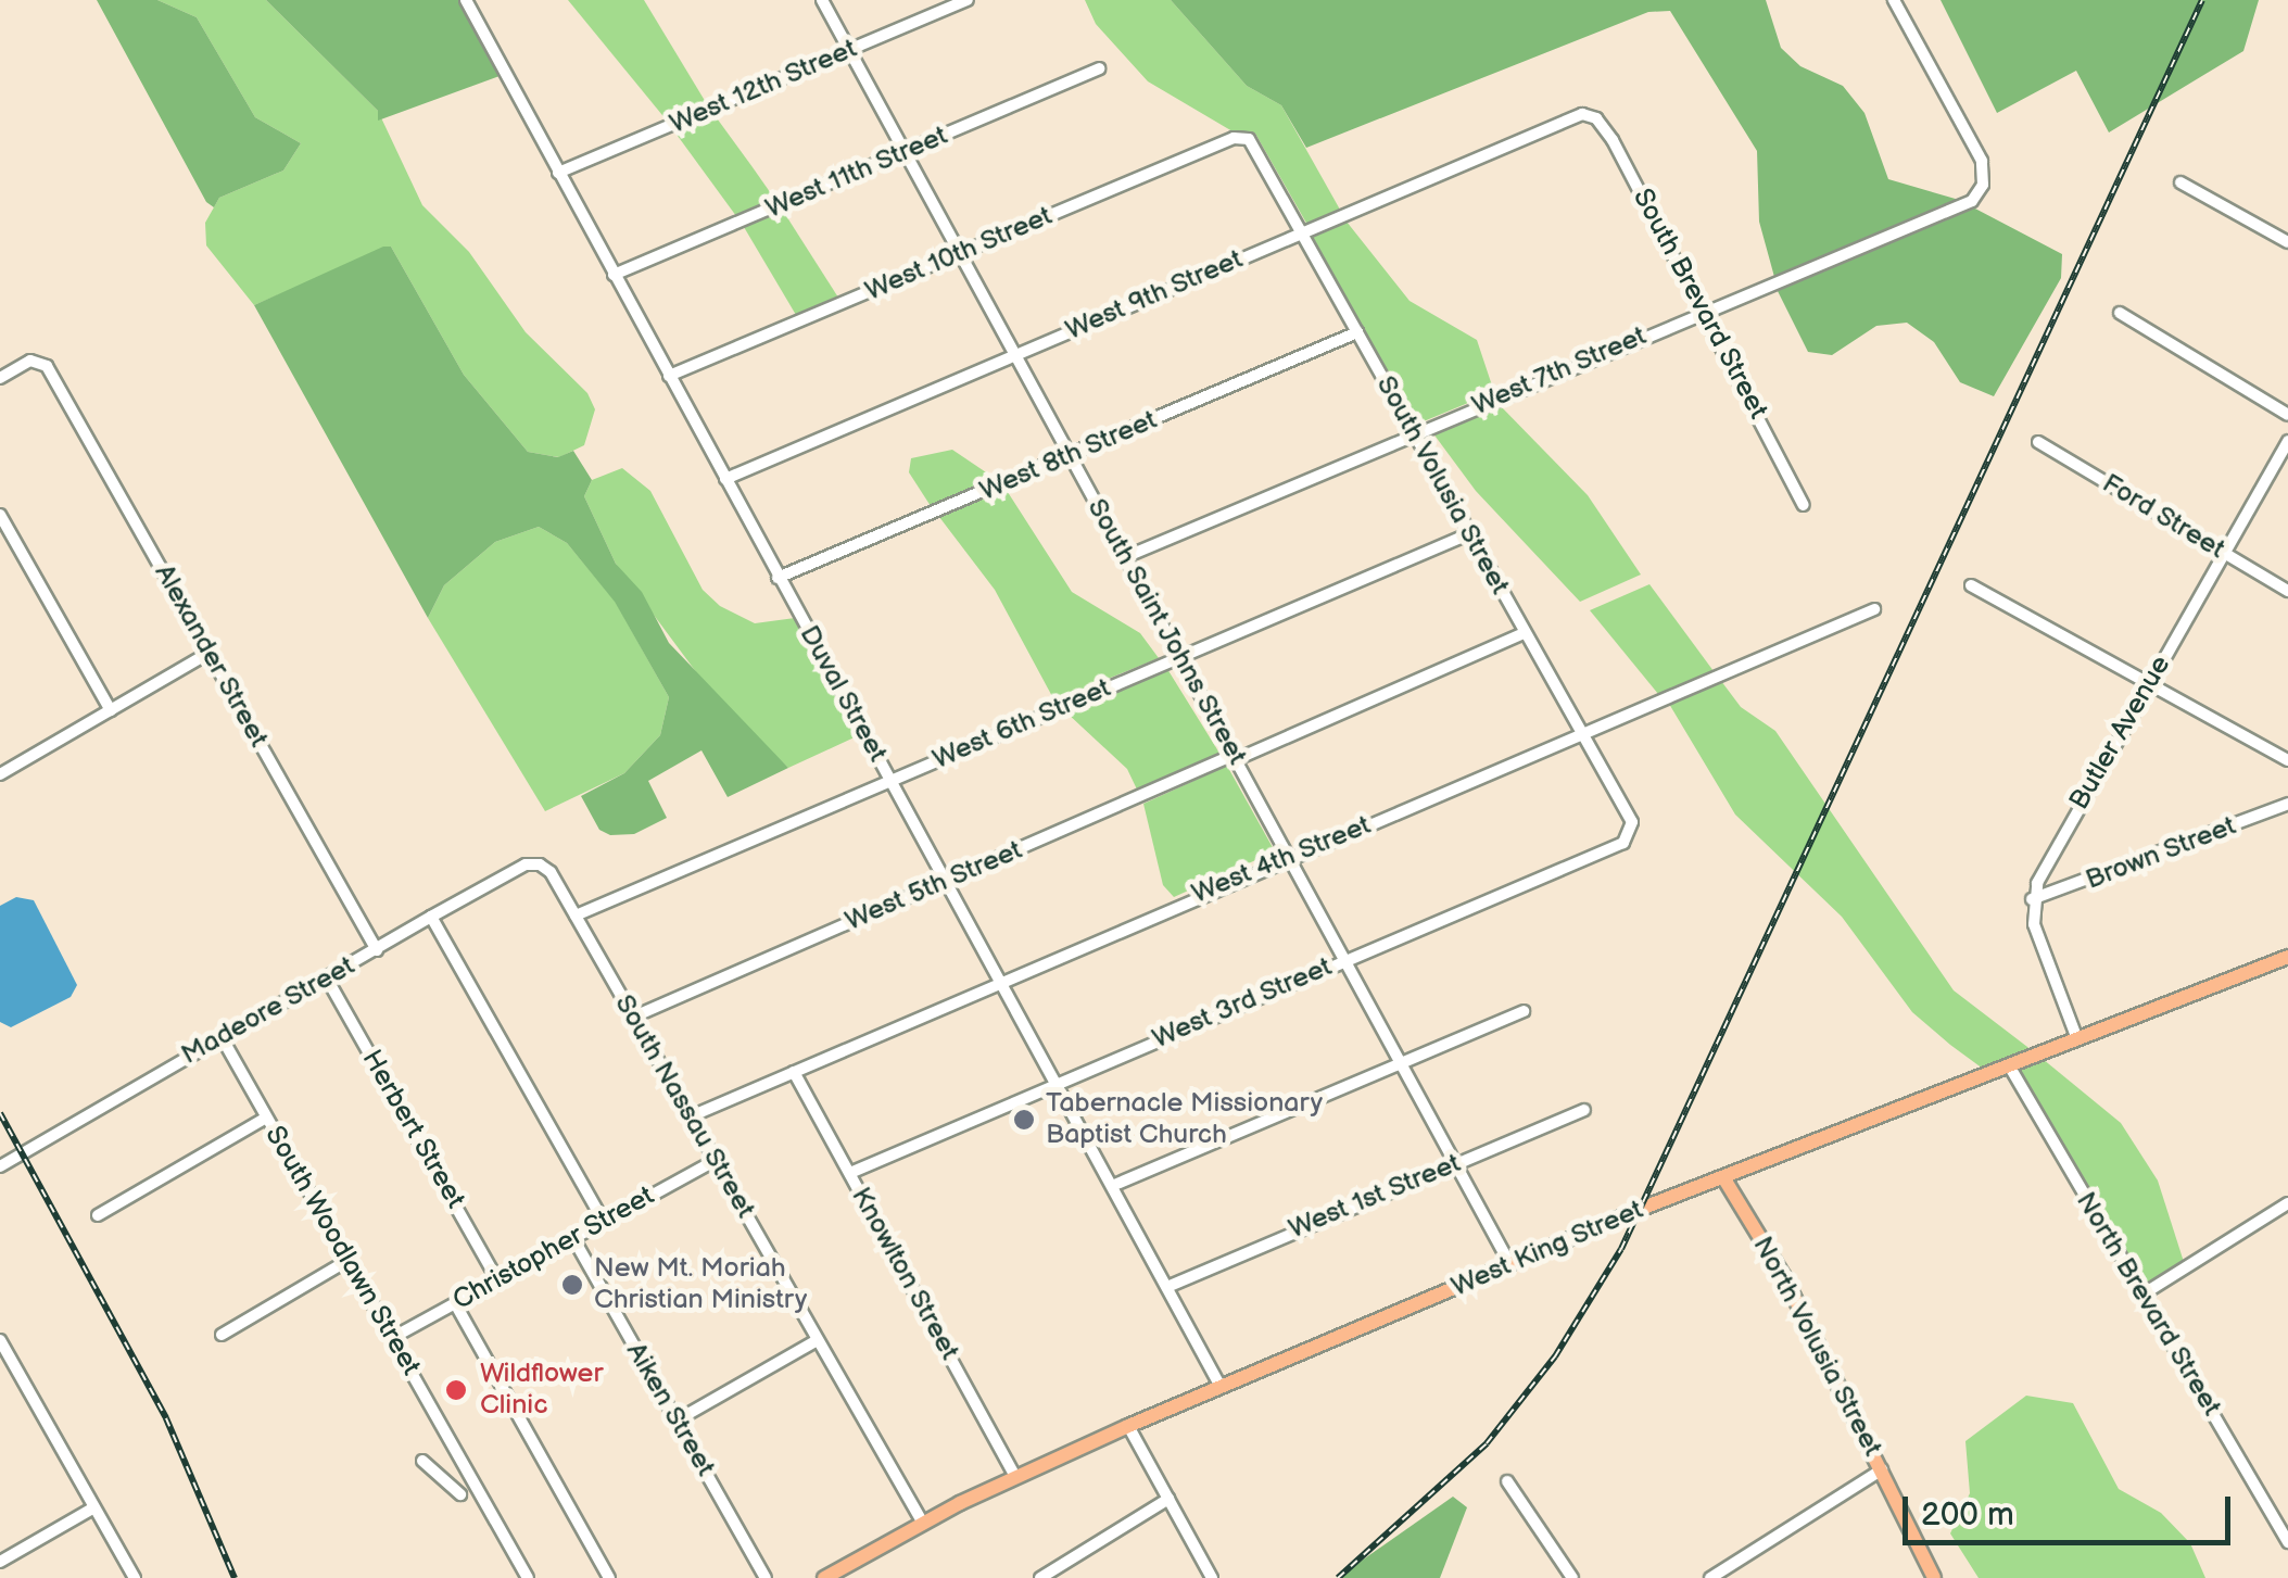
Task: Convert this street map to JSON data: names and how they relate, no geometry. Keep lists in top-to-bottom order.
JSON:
{
  "streets": {
    "main road": ["West King Street", "North Volusia Street"],
    "street": [
      "West 12th Street",
      "West 11th Street",
      "West 10th Street",
      "West 9th Street",
      "South Brevard Street",
      "West 7th Street",
      "West 8th Street",
      "South Volusia Street",
      "Ford Street",
      "South Saint Johns Street",
      "Alexander Street",
      "Duval Street",
      "West 6th Street",
      "Butler Avenue",
      "Brown Street",
      "West 4th Street",
      "West 5th Street",
      "West 3rd Street",
      "Madeore Street",
      "South Nassau Street",
      "Herbert Street",
      "West 1st Street",
      "Christopher Street",
      "South Woodlawn Street",
      "Knowlton Street",
      "North Brevard Street",
      "Aiken Street"
    ]
  },
  "crossings": [
    ["West 12th Street", "South Saint Johns Street"],
    ["West 12th Street", "Duval Street"],
    ["West 11th Street", "South Saint Johns Street"],
    ["West 11th Street", "Duval Street"],
    ["West 10th Street", "South Volusia Street"],
    ["West 10th Street", "South Saint Johns Street"],
    ["West 10th Street", "Duval Street"],
    ["West 9th Street", "South Brevard Street"],
    ["West 9th Street", "South Volusia Street"],
    ["West 9th Street", "South Saint Johns Street"],
    ["West 9th Street", "Duval Street"],
    ["South Brevard Street", "West 7th Street"],
    ["West 7th Street", "South Volusia Street"],
    ["West 7th Street", "South Saint Johns Street"],
    ["West 8th Street", "South Volusia Street"],
    ["West 8th Street", "South Saint Johns Street"],
    ["West 8th Street", "Duval Street"],
    ["South Volusia Street", "West 6th Street"],
    ["South Volusia Street", "West 4th Street"],
    ["South Volusia Street", "West 5th Street"],
    ["South Volusia Street", "West 3rd Street"],
    ["Ford Street", "Butler Avenue"],
    ["South Saint Johns Street", "West 6th Street"],
    ["South Saint Johns Street", "West 4th Street"],
    ["South Saint Johns Street", "West 5th Street"],
    ["South Saint Johns Street", "West 3rd Street"],
    ["South Saint Johns Street", "West 1st Street"],
    ["South Saint Johns Street", "West King Street"],
    ["Alexander Street", "Madeore Street"],
    ["Duval Street", "West 6th Street"],
    ["Duval Street", "West 4th Street"],
    ["Duval Street", "West 5th Street"],
    ["Duval Street", "West 3rd Street"],
    ["Duval Street", "West 1st Street"],
    ["Duval Street", "West King Street"],
    ["West 6th Street", "South Nassau Street"],
    ["Butler Avenue", "Brown Street"],
    ["West 4th Street", "South Nassau Street"],
    ["West 4th Street", "Knowlton Street"],
    ["West 5th Street", "South Nassau Street"],
    ["West 3rd Street", "Knowlton Street"],
    ["Madeore Street", "South Nassau Street"],
    ["Madeore Street", "Herbert Street"],
    ["Madeore Street", "South Woodlawn Street"],
    ["South Nassau Street", "Christopher Street"],
    ["South Nassau Street", "West King Street"],
    ["Herbert Street", "Christopher Street"],
    ["Christopher Street", "South Woodlawn Street"],
    ["Christopher Street", "Aiken Street"],
    ["West King Street", "Knowlton Street"],
    ["West King Street", "North Brevard Street"],
    ["West King Street", "North Volusia Street"]
  ],
  "places": ["Tabernacle Missionary Baptist Church", "New Mt. Moriah Christian Ministry", "Wildflower Clinic"],
  "scale_bar": "200 m"
}
